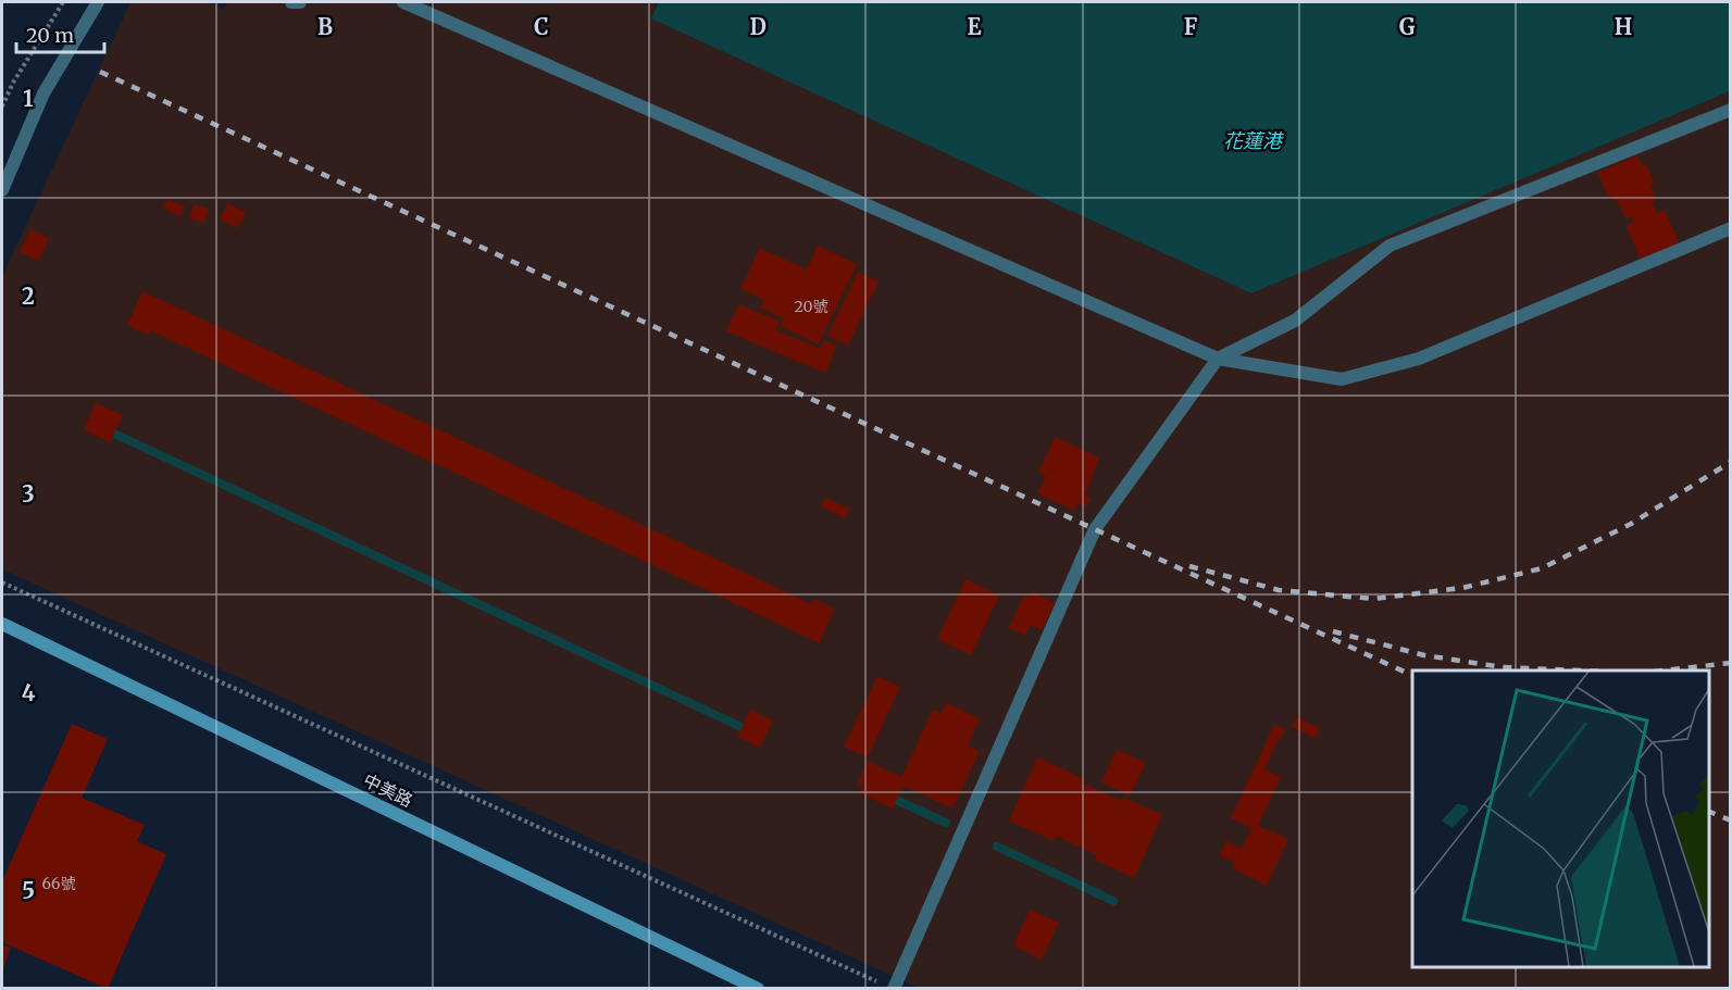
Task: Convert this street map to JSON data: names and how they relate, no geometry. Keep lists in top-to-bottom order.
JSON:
{
  "streets": {
    "main road": ["中美路"]
  },
  "water": ["花蓮港"],
  "house_numbers": ["20號", "66號"],
  "scale_bar": "20 m",
  "grid": {
    "columns": [
      "B",
      "C",
      "D",
      "E",
      "F",
      "G",
      "H"
    ],
    "rows": [
      "1",
      "2",
      "3",
      "4",
      "5"
    ]
  }
}
